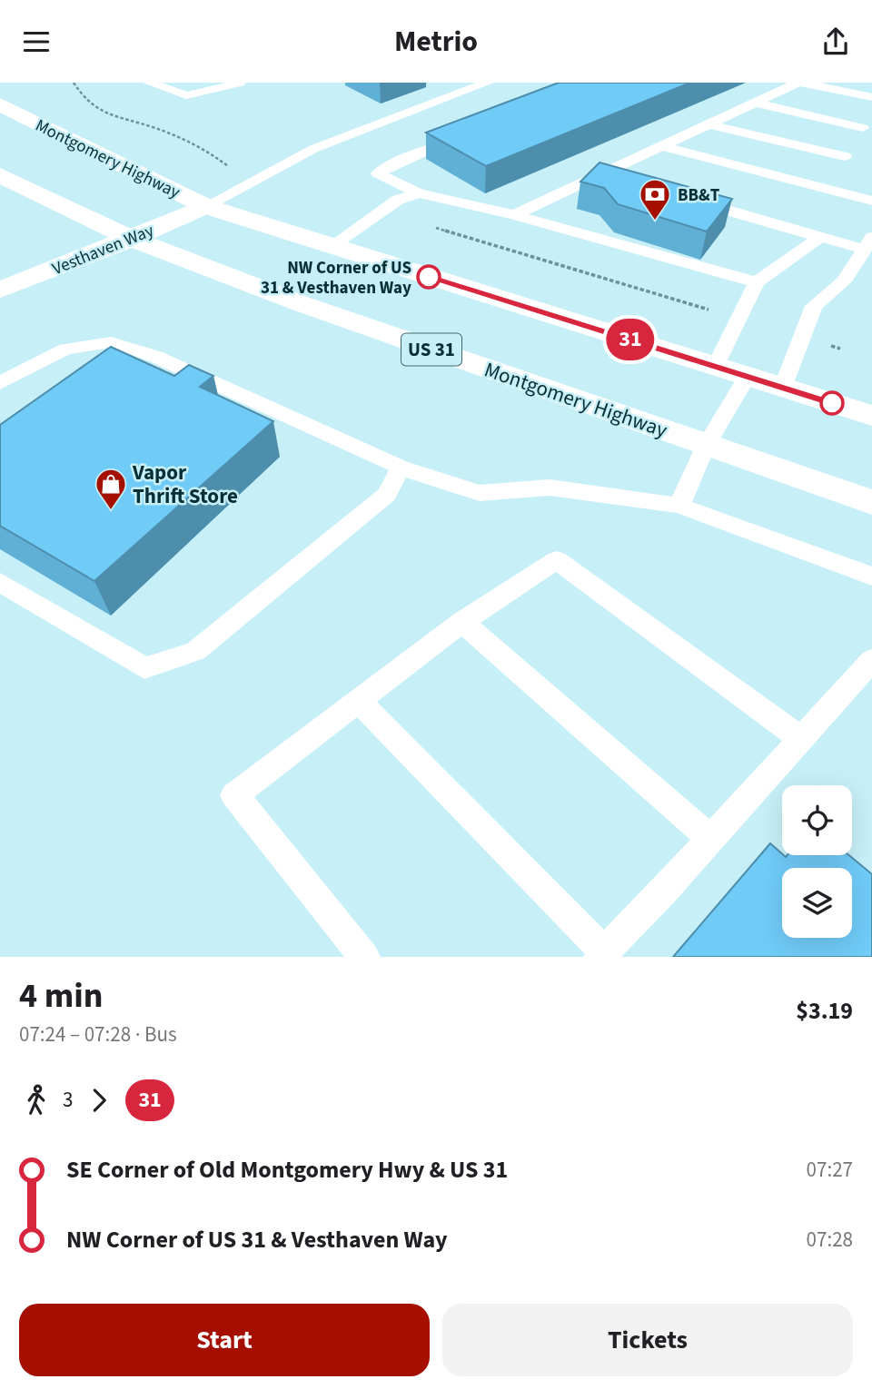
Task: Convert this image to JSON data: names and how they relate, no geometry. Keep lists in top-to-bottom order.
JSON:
{
  "streets": {
    "main road": ["Montgomery Highway", "Vesthaven Way", "US 31"]
  },
  "crossings": [
    ["Montgomery Highway", "Vesthaven Way"]
  ],
  "places": {
    "bank": ["BB&T"],
    "other": ["NW Corner of US 31 & Vesthaven Way"],
    "shop": ["Vapor Thrift Store"]
  },
  "lines": ["bus line 31"],
  "page": {
    "header": "Metrio",
    "on_map": "31",
    "heading": ["4 min", "07:24 – 07:28 · Bus", "$3.19"],
    "legs": ["3", "31"],
    "list": [
      {
        "name": "SE Corner of Old Montgomery Hwy & US 31",
        "value": "07:27"
      },
      {
        "name": "NW Corner of US 31 & Vesthaven Way",
        "value": "07:28"
      }
    ],
    "buttons": ["Start", "Tickets"]
  }
}
